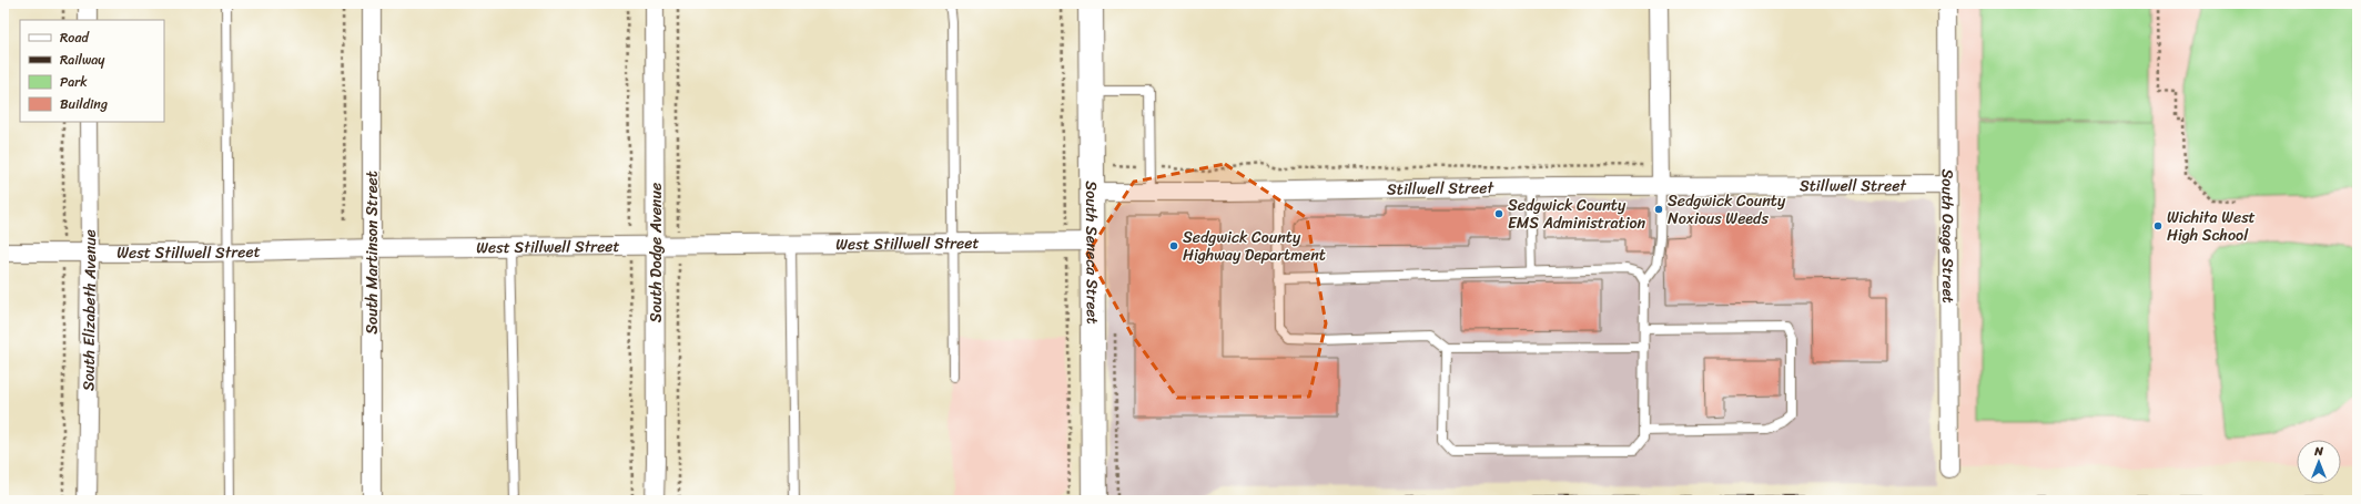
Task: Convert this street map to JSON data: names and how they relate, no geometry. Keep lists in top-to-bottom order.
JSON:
{
  "streets": {
    "street": [
      "Stillwell Street",
      "South Osage Street",
      "West Stillwell Street",
      "South Seneca Street",
      "South Martinson Street",
      "South Dodge Avenue",
      "South Elizabeth Avenue"
    ]
  },
  "crossings": [
    ["Stillwell Street", "South Osage Street"],
    ["Stillwell Street", "South Seneca Street"],
    ["West Stillwell Street", "South Seneca Street"],
    ["West Stillwell Street", "South Martinson Street"],
    ["West Stillwell Street", "South Dodge Avenue"],
    ["West Stillwell Street", "South Elizabeth Avenue"]
  ],
  "places": [
    "Sedgwick County Noxious Weeds",
    "Sedgwick County EMS Administration",
    "Wichita West High School",
    "Sedgwick County Highway Department"
  ],
  "legend": [
    "Road",
    "Railway",
    "Park",
    "Building"
  ],
  "north": "top"
}
